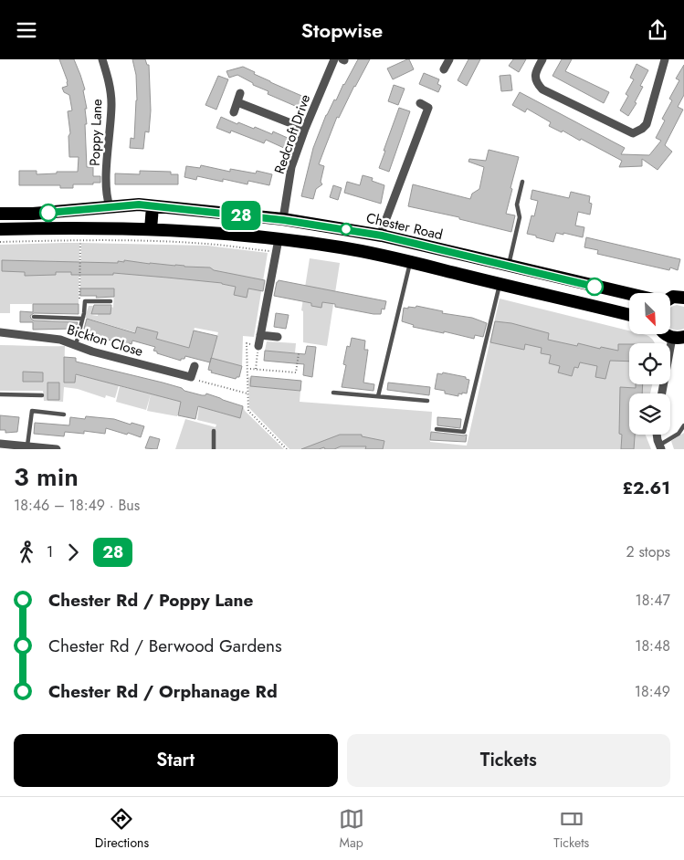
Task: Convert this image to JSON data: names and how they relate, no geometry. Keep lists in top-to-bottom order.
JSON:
{
  "streets": {
    "highway": ["Chester Road"],
    "street": ["Poppy Lane", "Redcroft Drive", "Bickton Close"]
  },
  "crossings": [
    ["Poppy Lane", "Chester Road"],
    ["Redcroft Drive", "Chester Road"]
  ],
  "lines": ["bus line 28"],
  "north": "bottom right",
  "page": {
    "header": "Stopwise",
    "on_map": "28",
    "heading": ["3 min", "18:46 – 18:49 · Bus", "£2.61"],
    "legs": ["1", "28", "2 stops"],
    "list": [
      {
        "name": "Chester Rd / Poppy Lane",
        "value": "18:47"
      },
      {
        "name": "Chester Rd / Berwood Gardens",
        "value": "18:48"
      },
      {
        "name": "Chester Rd / Orphanage Rd",
        "value": "18:49"
      }
    ],
    "buttons": ["Start", "Tickets"],
    "tabs": ["Directions", "Map", "Tickets"]
  }
}
